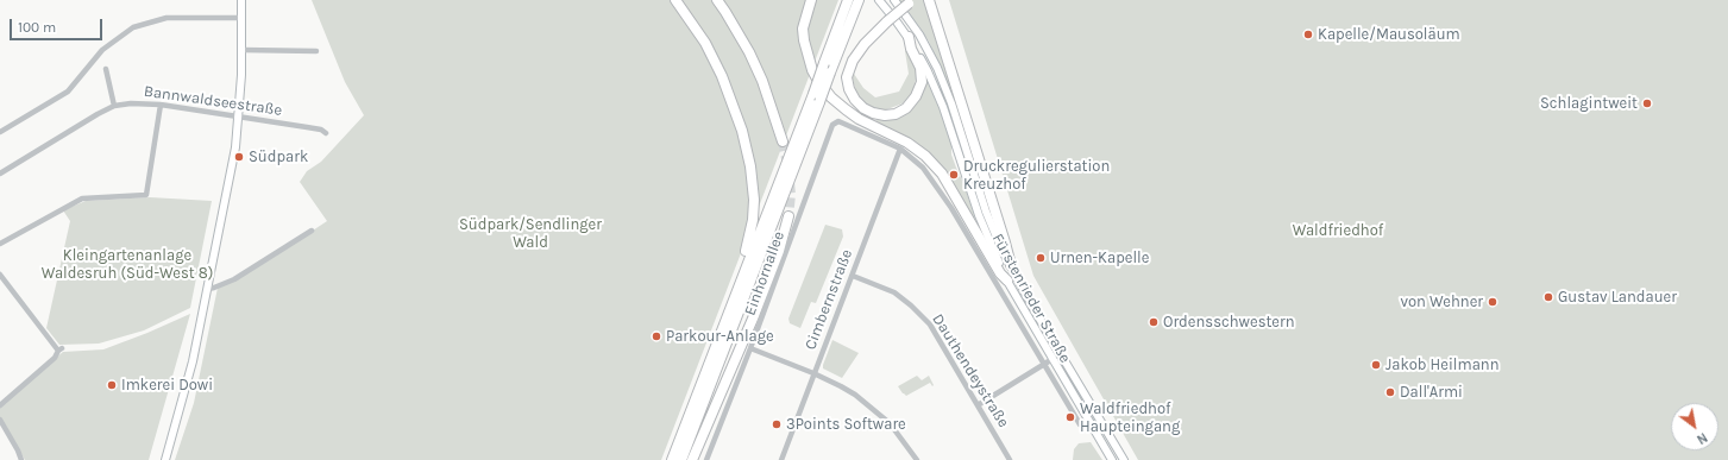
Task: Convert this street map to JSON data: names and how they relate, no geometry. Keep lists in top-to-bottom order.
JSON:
{
  "streets": {
    "main road": ["Fürstenrieder Straße"],
    "street": [
      "Bannwaldseestraße",
      "Einhornallee",
      "Cimbernstraße",
      "Dauthendeystraße"
    ]
  },
  "crossings": [
    ["Einhornallee", "Fürstenrieder Straße"],
    ["Fürstenrieder Straße", "Cimbernstraße"],
    ["Cimbernstraße", "Dauthendeystraße"]
  ],
  "parks": ["Südpark/Sendlinger Wald", "Waldfriedhof", "Kleingartenanlage Waldesruh (Süd-West 8)"],
  "places": [
    "Kapelle/Mausoläum",
    "Schlagintweit",
    "Südpark",
    "Druckregulierstation Kreuzhof",
    "Urnen-Kapelle",
    "Gustav Landauer",
    "von Wehner",
    "Ordensschwestern",
    "Parkour-Anlage",
    "Jakob Heilmann",
    "Imkerei Dowi",
    "Dall'Armi",
    "Waldfriedhof Haupteingang",
    "3Points Software"
  ],
  "scale_bar": "100 m",
  "north": "bottom right"
}
